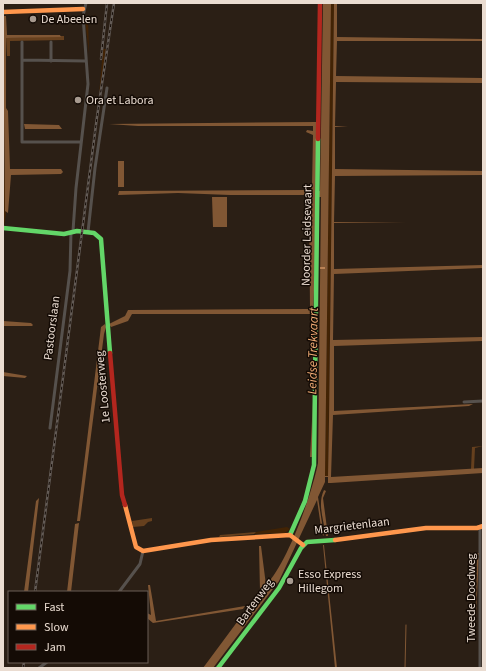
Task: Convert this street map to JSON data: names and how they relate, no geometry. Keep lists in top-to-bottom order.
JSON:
{
  "streets": {
    "street": [
      "Noorder Leidsevaart",
      "Pastoorslaan",
      "1e Loosterweg",
      "Margrietenlaan",
      "Tweede Doodweg",
      "Bartenweg"
    ]
  },
  "crossings": [
    ["Noorder Leidsevaart", "Margrietenlaan"],
    ["Margrietenlaan", "Tweede Doodweg"],
    ["Margrietenlaan", "Bartenweg"]
  ],
  "water": ["Leidse Trekvaart"],
  "places": ["De Abeelen", "Ora et Labora", "Esso Express Hillegom"],
  "legend": ["Fast", "Slow", "Jam"]
}
